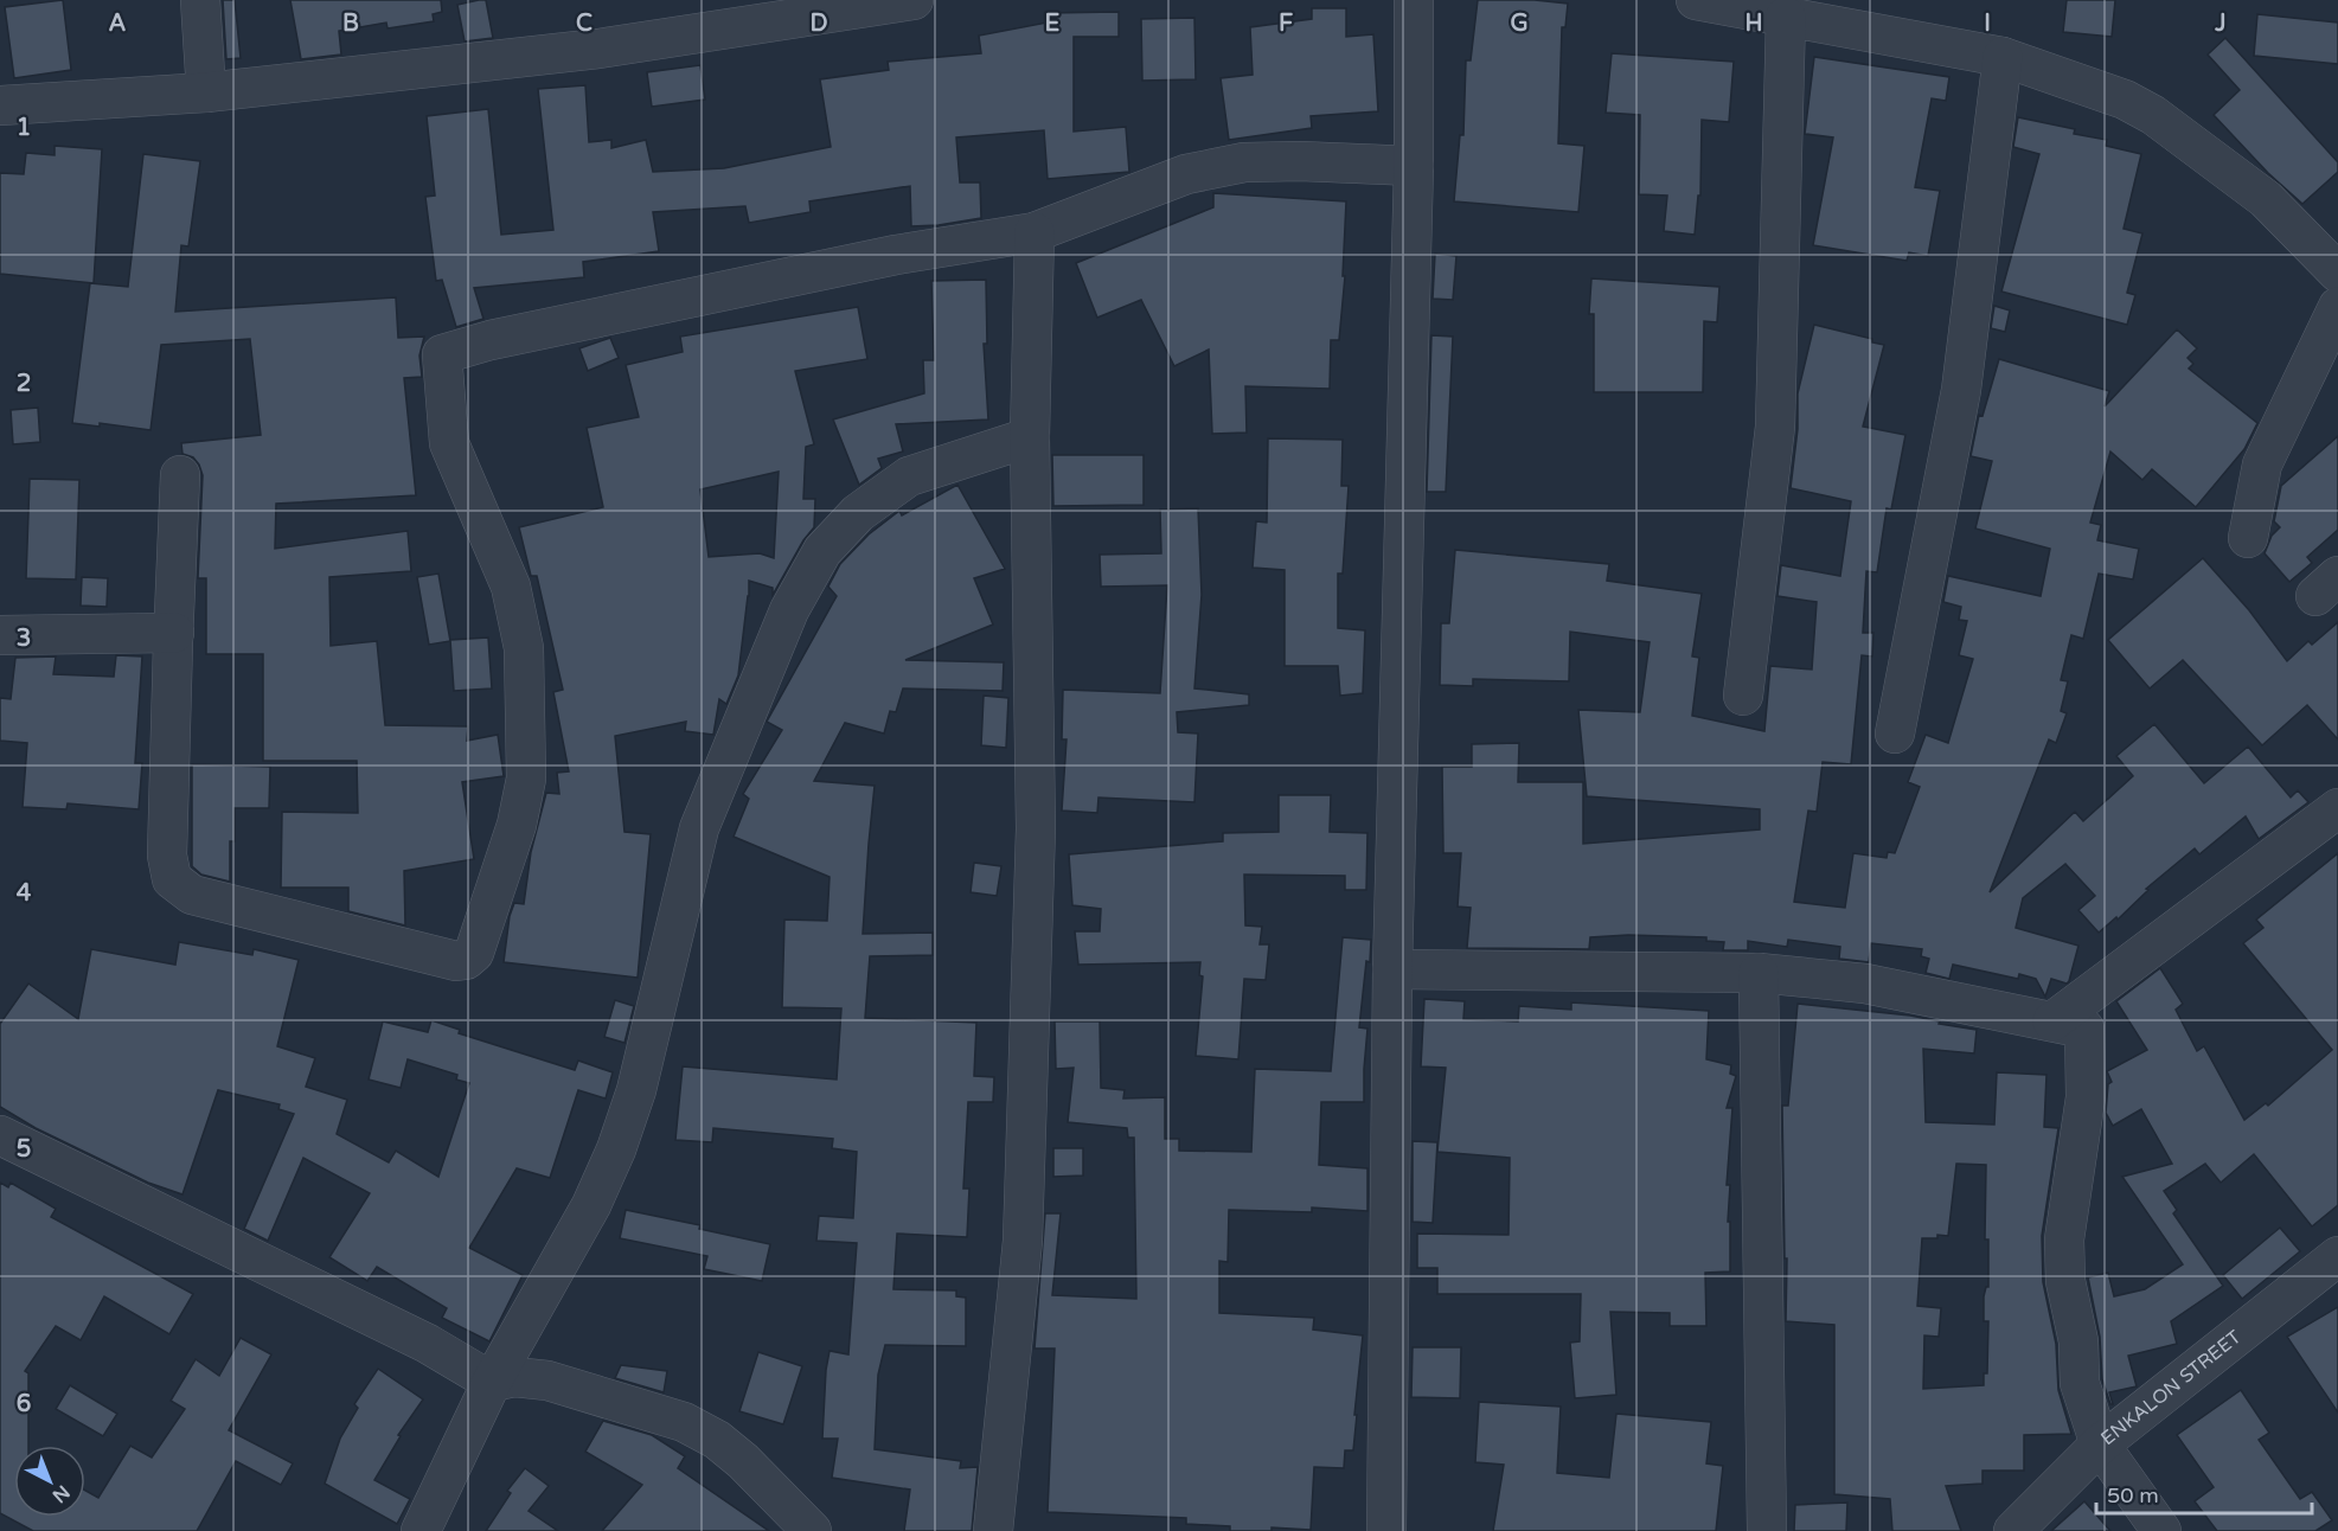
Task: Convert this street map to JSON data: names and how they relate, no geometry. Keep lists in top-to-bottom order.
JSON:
{
  "streets": {
    "street": ["ENKALON STREET"]
  },
  "scale_bar": "50 m",
  "north": "bottom right",
  "grid": {
    "columns": [
      "A",
      "B",
      "C",
      "D",
      "E",
      "F",
      "G",
      "H",
      "I",
      "J"
    ],
    "rows": [
      "1",
      "2",
      "3",
      "4",
      "5",
      "6"
    ]
  }
}
